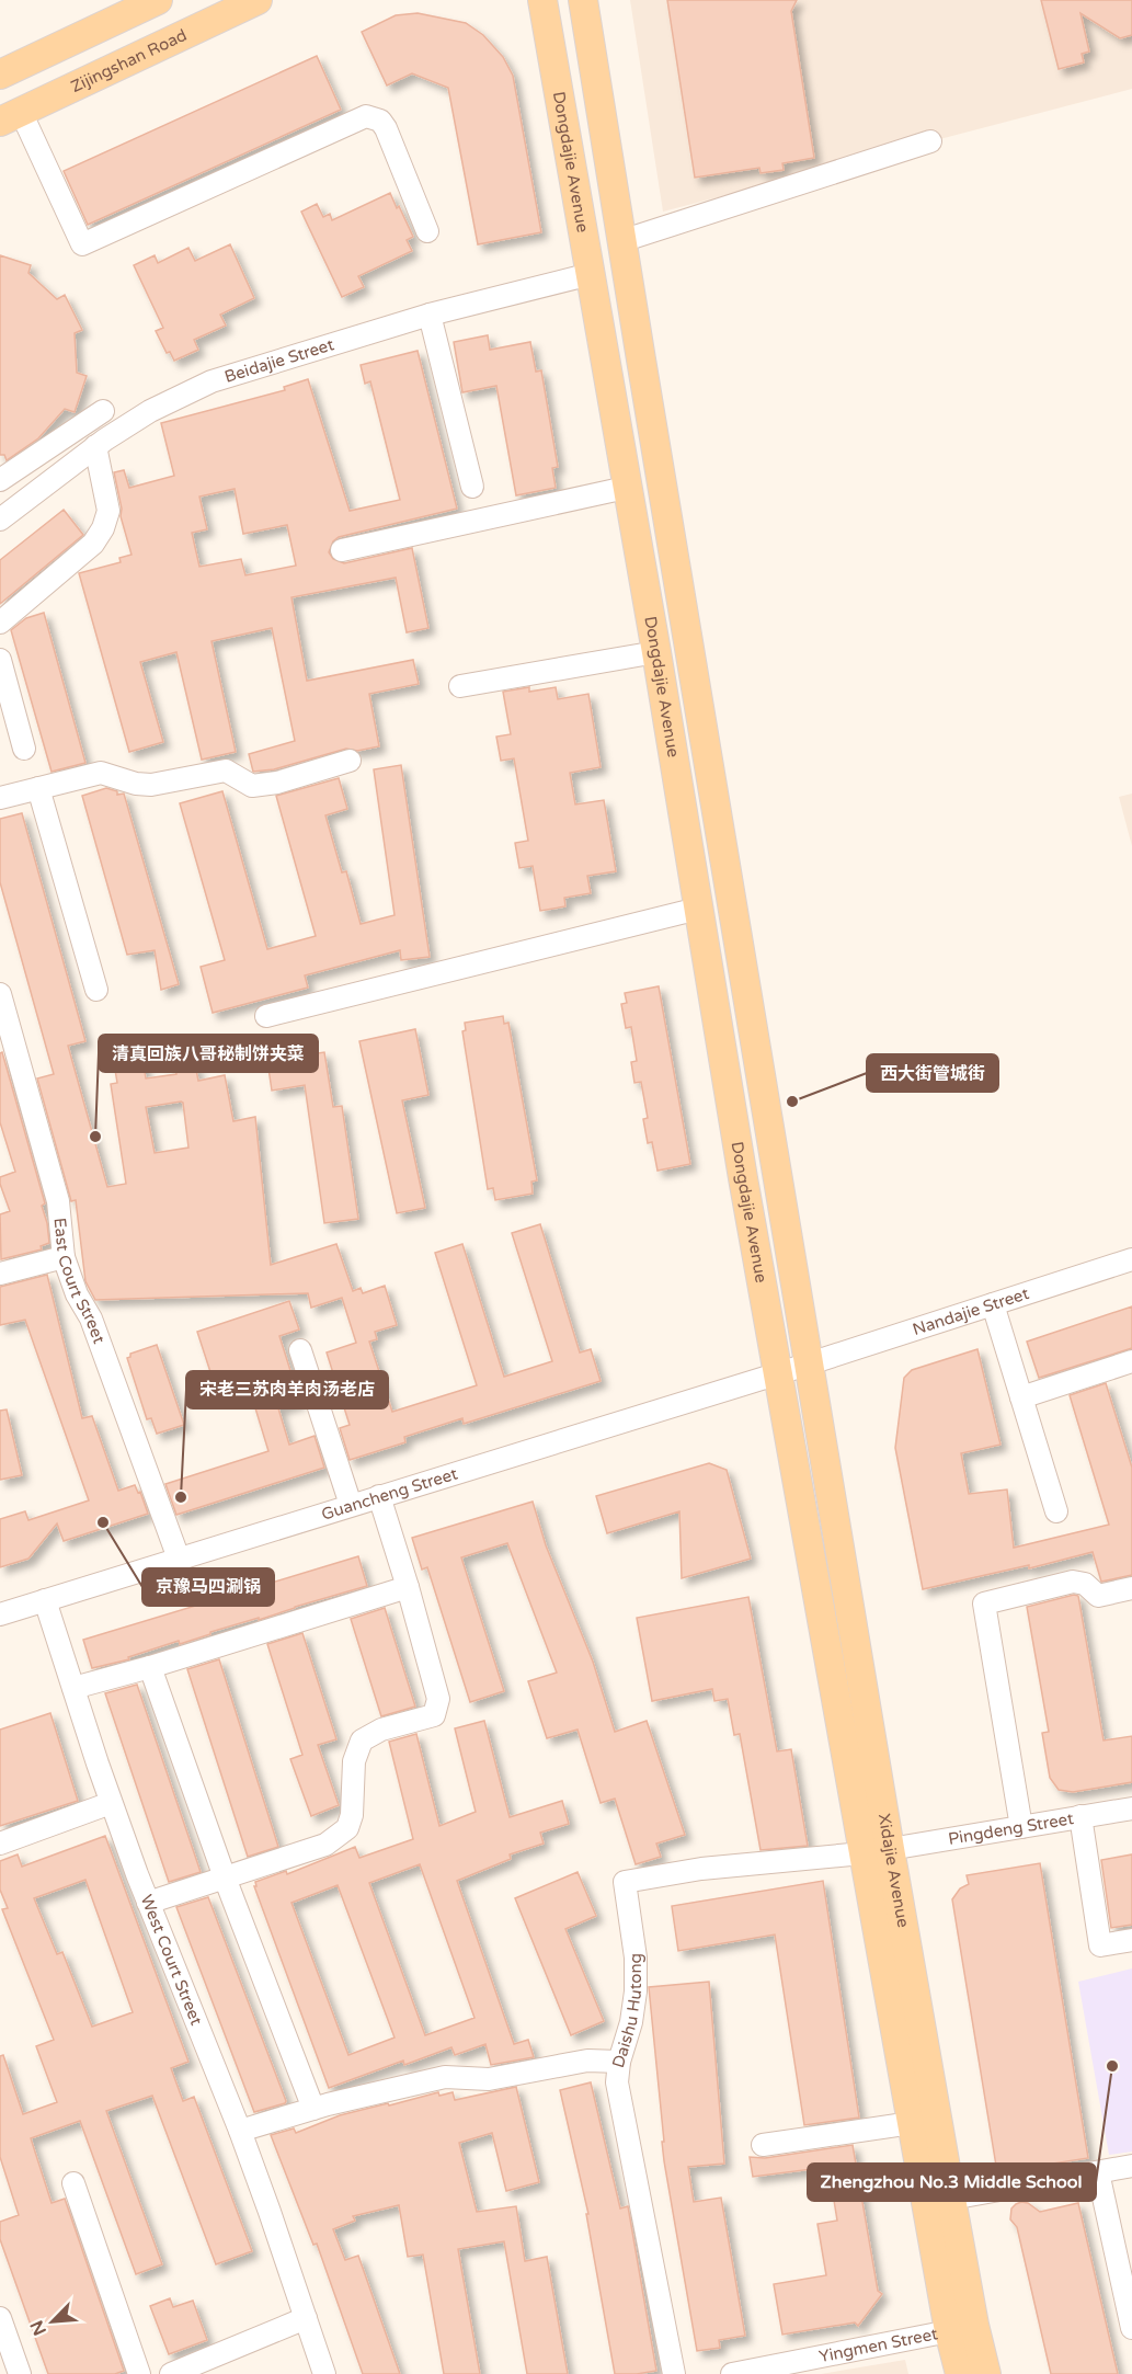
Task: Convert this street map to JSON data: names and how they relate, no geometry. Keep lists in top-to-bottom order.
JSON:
{
  "streets": {
    "main road": ["Zijingshan Road", "Dongdajie Avenue", "Xidajie Avenue"],
    "street": [
      "Beidajie Street",
      "East Court Street",
      "Nandajie Street",
      "Guancheng Street",
      "Pingdeng Street",
      "West Court Street",
      "Daishu Hutong",
      "Yingmen Street"
    ]
  },
  "crossings": [
    ["Dongdajie Avenue", "Beidajie Street"],
    ["Dongdajie Avenue", "Nandajie Street"],
    ["Dongdajie Avenue", "Guancheng Street"],
    ["Dongdajie Avenue", "Xidajie Avenue"],
    ["East Court Street", "Guancheng Street"],
    ["Nandajie Street", "Guancheng Street"],
    ["Nandajie Street", "Xidajie Avenue"],
    ["Guancheng Street", "Xidajie Avenue"],
    ["Guancheng Street", "West Court Street"],
    ["Pingdeng Street", "Xidajie Avenue"],
    ["Xidajie Avenue", "Daishu Hutong"],
    ["Xidajie Avenue", "Yingmen Street"]
  ],
  "places": [
    "西大街管城街",
    "清真回族八哥秘制饼夹菜",
    "宋老三苏肉羊肉汤老店",
    "京豫马四涮锅",
    "Zhengzhou No.3 Middle School"
  ],
  "north": "bottom left"
}
